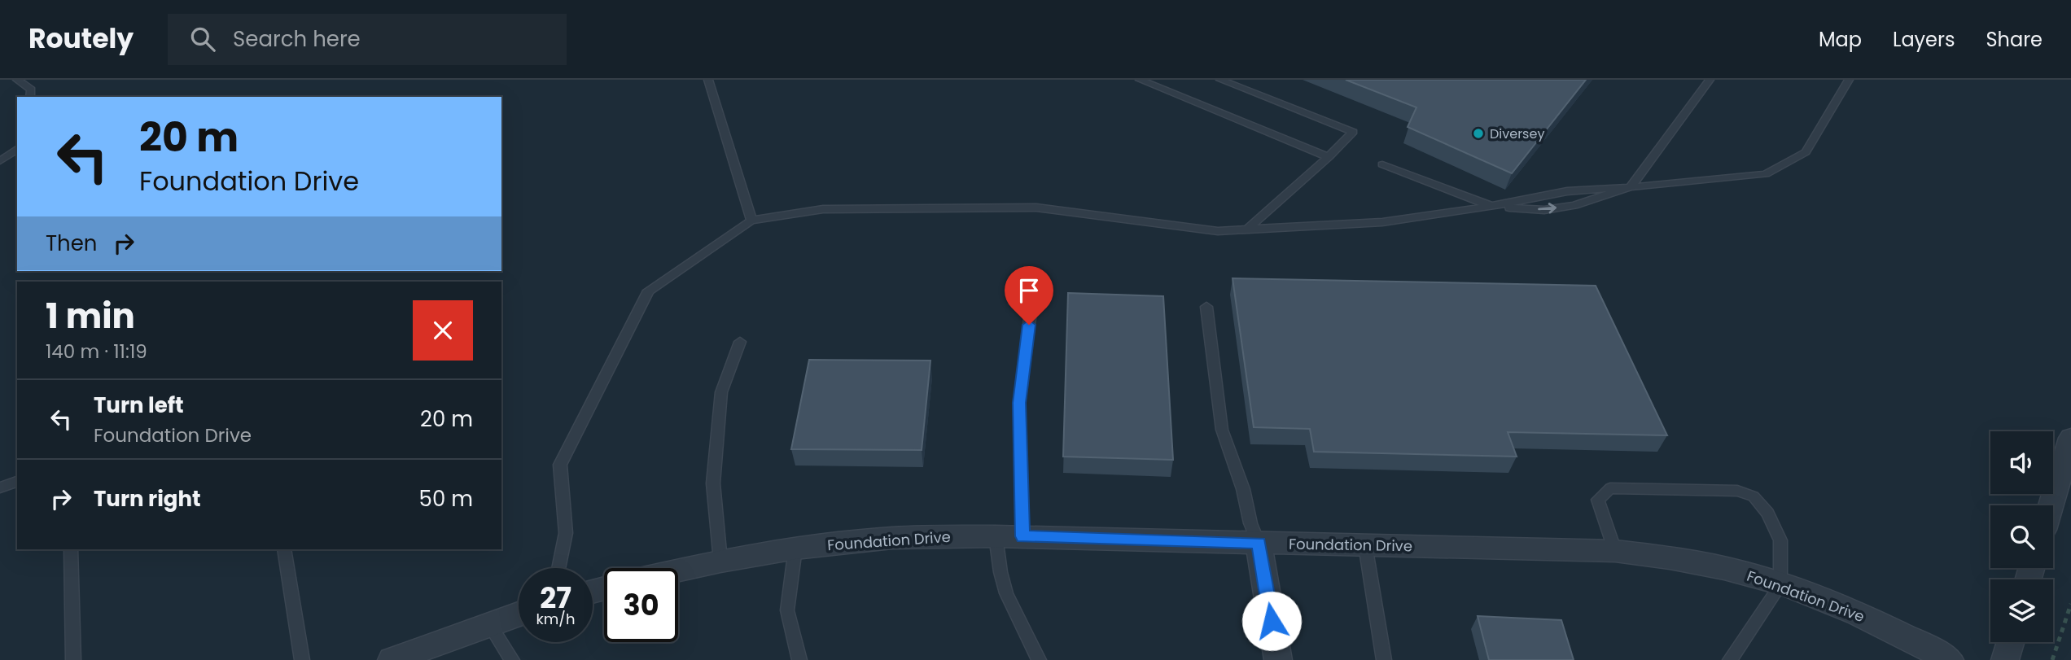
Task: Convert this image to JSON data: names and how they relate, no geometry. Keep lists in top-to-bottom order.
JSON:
{
  "streets": {
    "street": ["Foundation Drive"]
  },
  "places": ["Diversey"],
  "page": {
    "header": "Routely",
    "search": "Search here",
    "nav": ["Map", "Layers", "Share"],
    "turn": ["20 m", "Foundation Drive"],
    "then": "Then",
    "heading": ["1 min", "140 m · 11:19"],
    "list": [
      {
        "name": "Turn left",
        "note": "Foundation Drive",
        "value": "20 m"
      },
      {
        "name": "Turn right",
        "value": "50 m"
      }
    ],
    "speed": "27 km/h",
    "limit": "30"
  }
}
